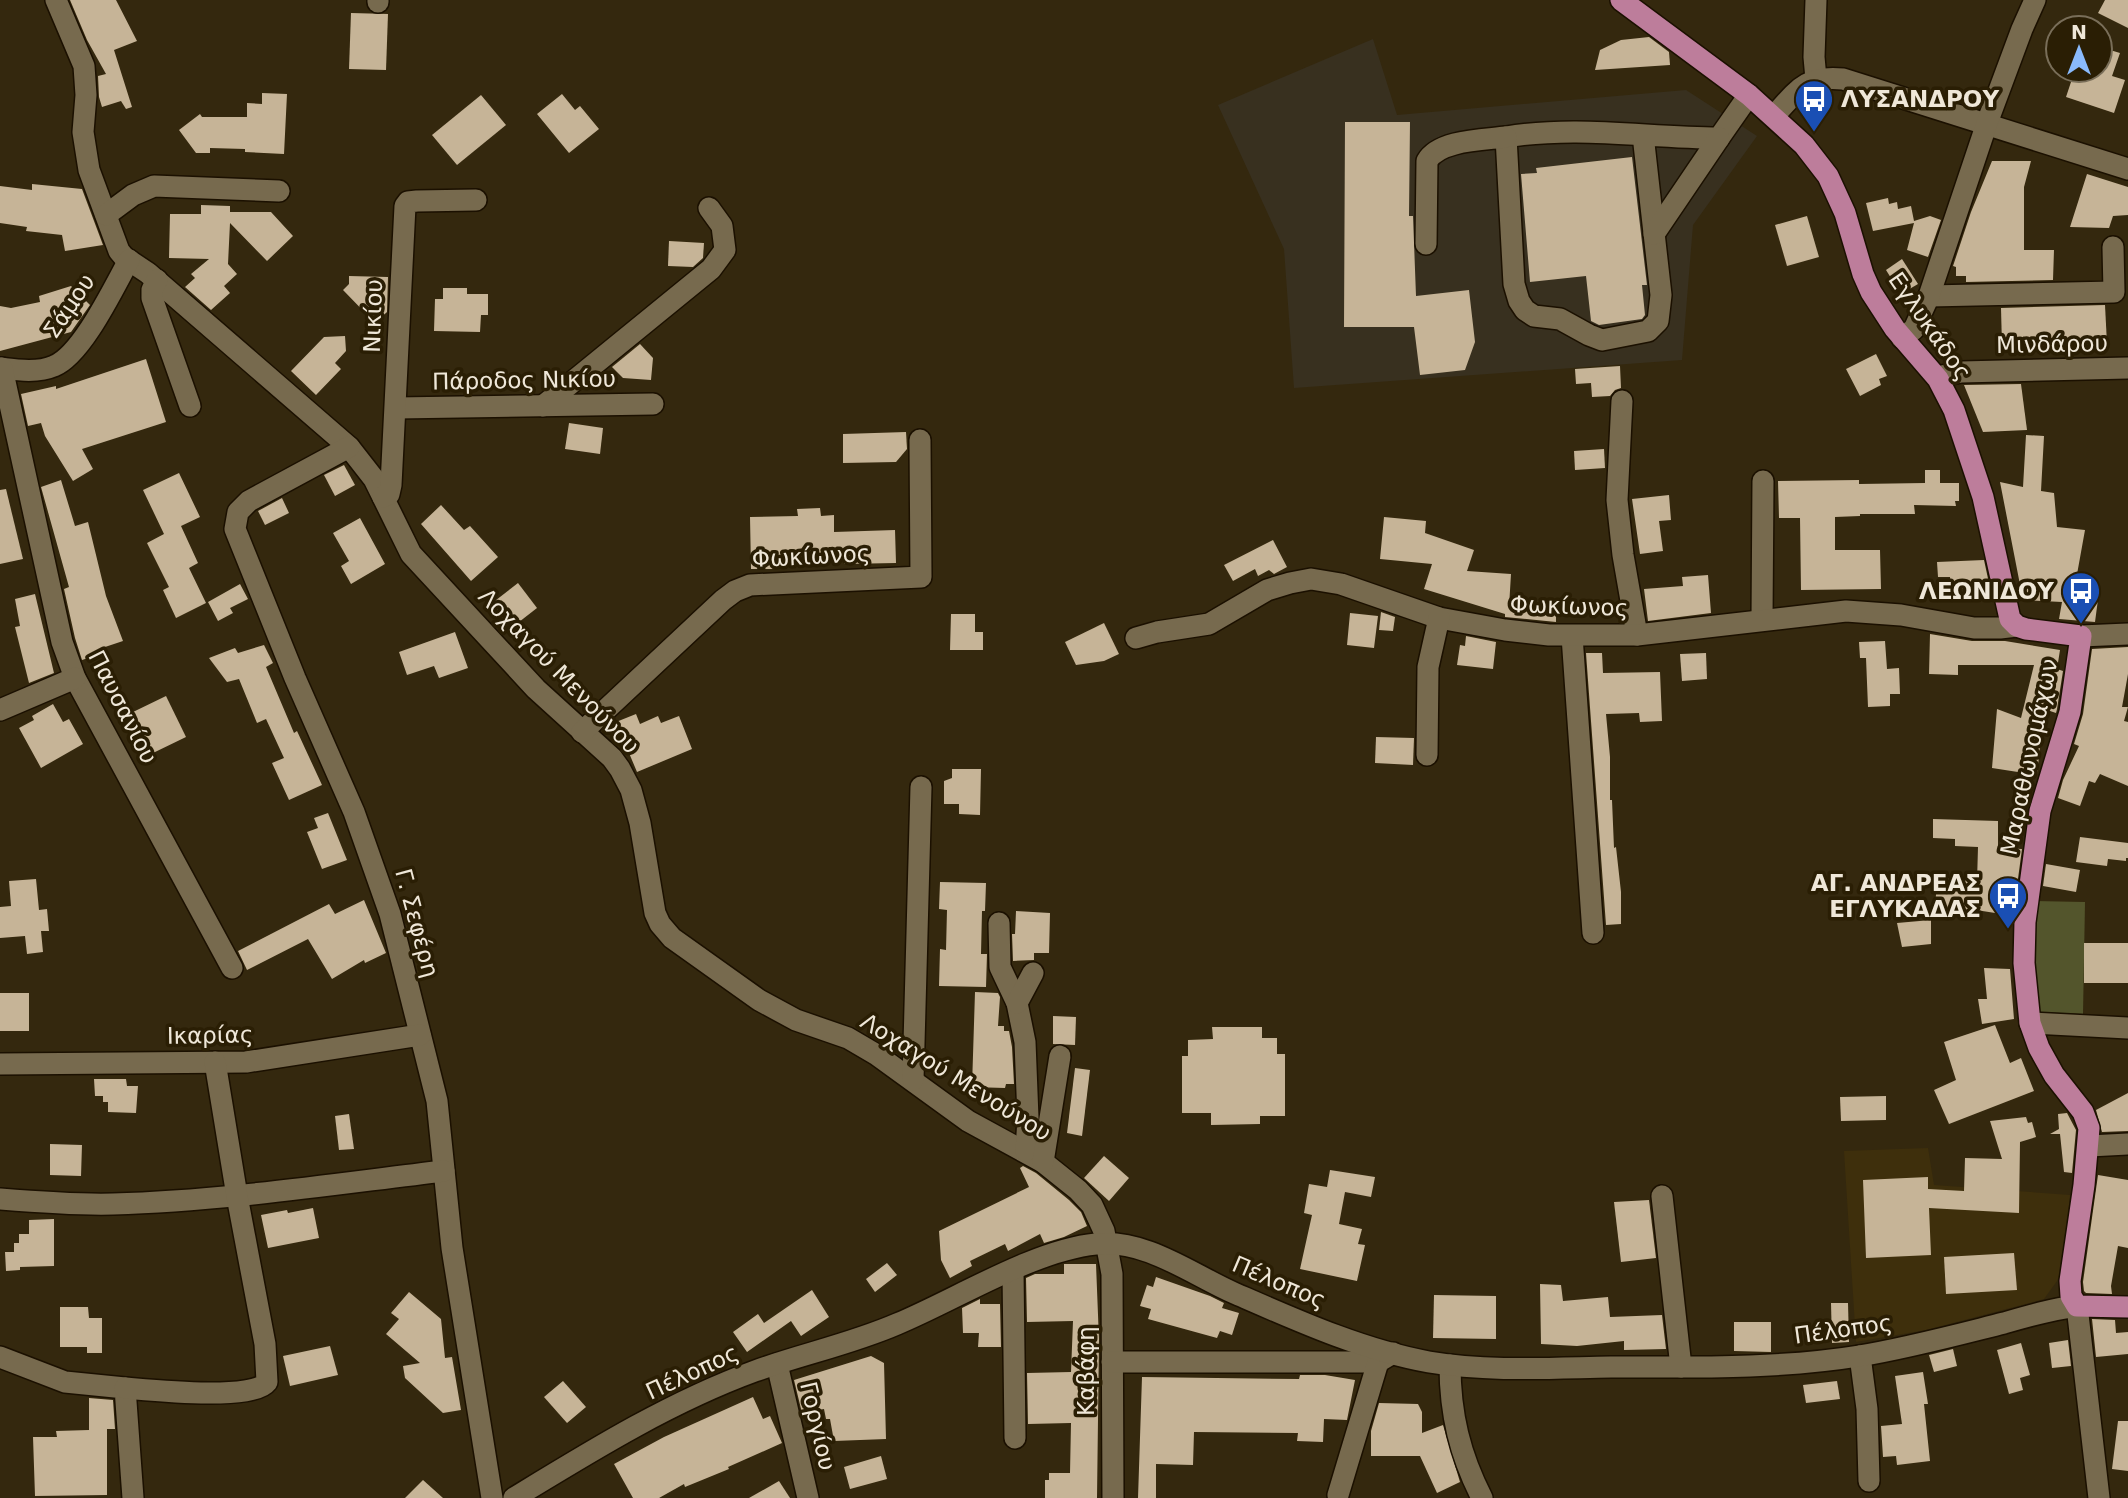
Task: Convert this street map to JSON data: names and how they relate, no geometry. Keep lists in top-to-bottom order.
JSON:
{
  "streets": {
    "main road": ["Εγλυκάδος", "Μαραθωνομάχων"],
    "street": [
      "Σάμου",
      "Νικίου",
      "Μινδάρου",
      "Πάροδος Νικίου",
      "Φωκίωνος",
      "Λοχαγού Μενούνου",
      "Παυσανίου",
      "Γ. Σεφέρη",
      "Ικαρίας",
      "Πέλοπος",
      "Καβάφη",
      "Γοργίου"
    ]
  },
  "crossings": [
    ["Σάμου", "Λοχαγού Μενούνου"],
    ["Σάμου", "Παυσανίου"],
    ["Νικίου", "Πάροδος Νικίου"],
    ["Νικίου", "Λοχαγού Μενούνου"],
    ["Εγλυκάδος", "Μινδάρου"],
    ["Εγλυκάδος", "Φωκίωνος"],
    ["Φωκίωνος", "Λοχαγού Μενούνου"],
    ["Λοχαγού Μενούνου", "Γ. Σεφέρη"],
    ["Λοχαγού Μενούνου", "Πέλοπος"],
    ["Λοχαγού Μενούνου", "Καβάφη"],
    ["Μαραθωνομάχων", "Πέλοπος"],
    ["Γ. Σεφέρη", "Ικαρίας"],
    ["Πέλοπος", "Καβάφη"],
    ["Πέλοπος", "Γοργίου"]
  ],
  "places": {
    "bus stop": ["ΛΥΣΑΝΔΡΟΥ", "ΛΕΩΝΙΔΟΥ", "ΑΓ. ΑΝΔΡΕΑΣ ΕΓΛΥΚΑΔΑΣ"]
  },
  "north": "top"
}
